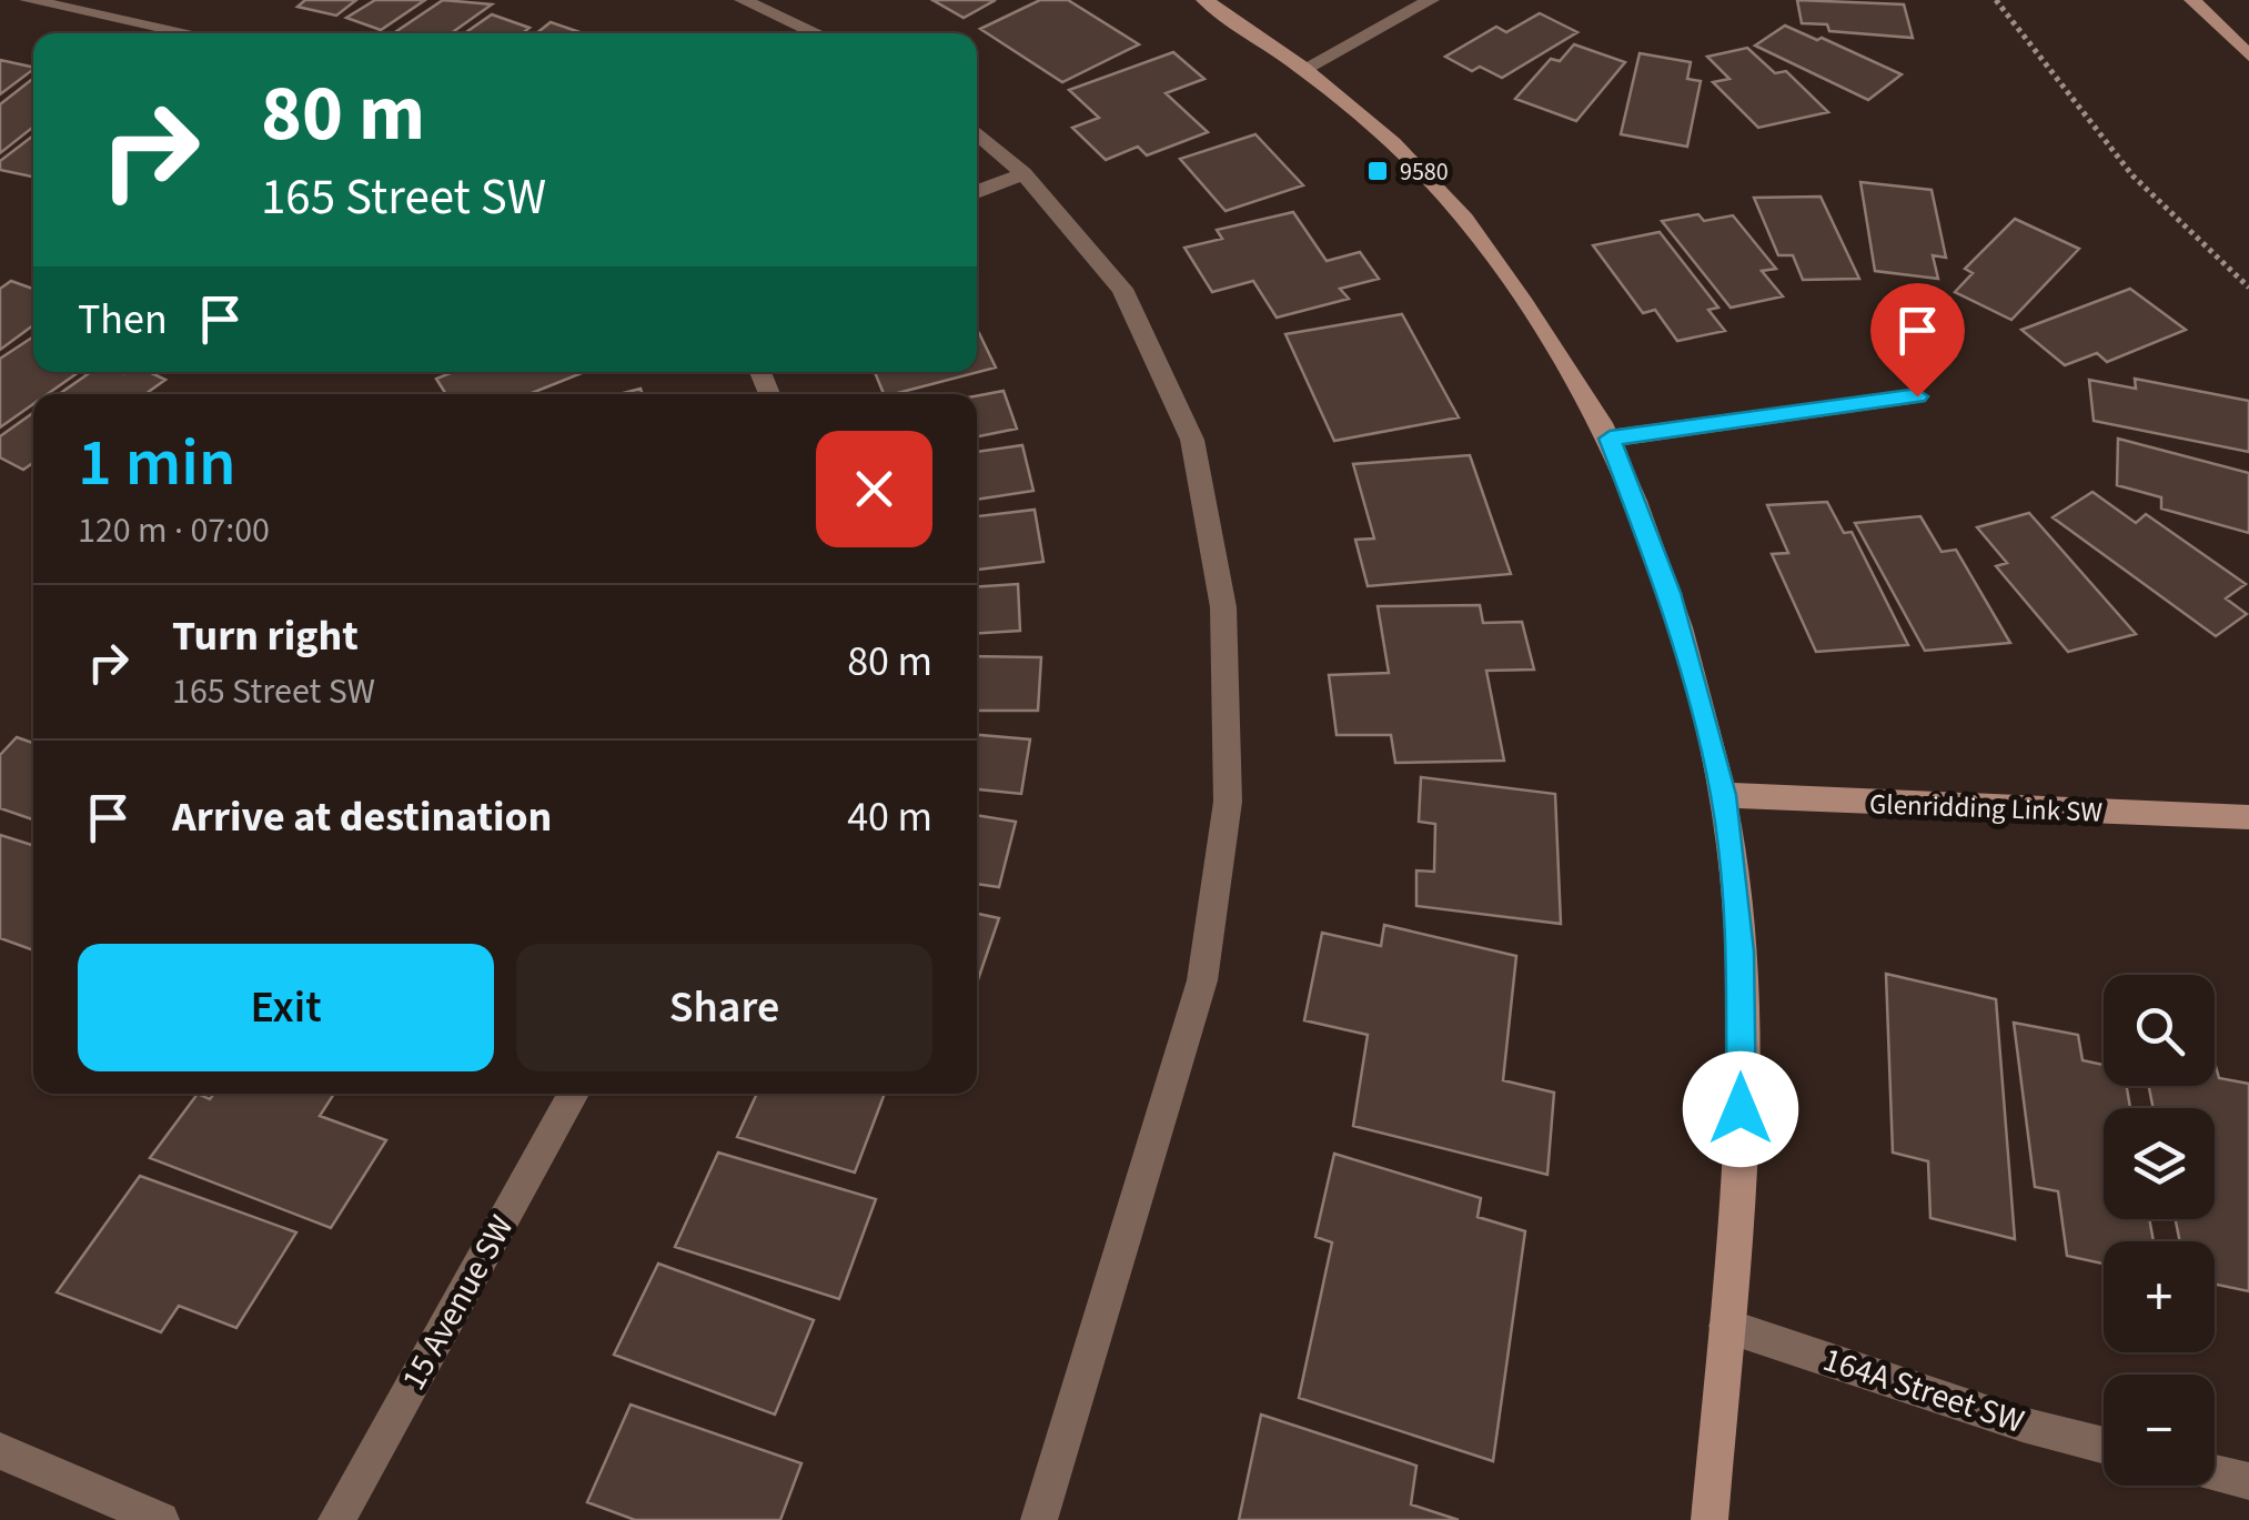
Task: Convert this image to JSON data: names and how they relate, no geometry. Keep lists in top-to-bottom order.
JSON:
{
  "streets": {
    "street": ["Glenridding Link SW", "15 Avenue SW", "164A Street SW"]
  },
  "places": {
    "transit": ["9580"]
  },
  "page": {
    "turn": ["80 m", "165 Street SW"],
    "then": "Then",
    "heading": ["1 min", "120 m · 07:00"],
    "list": [
      {
        "name": "Turn right",
        "note": "165 Street SW",
        "value": "80 m"
      },
      {
        "name": "Arrive at destination",
        "value": "40 m"
      }
    ],
    "buttons": ["Exit", "Share"],
    "map_buttons": ["+", "−"]
  }
}
